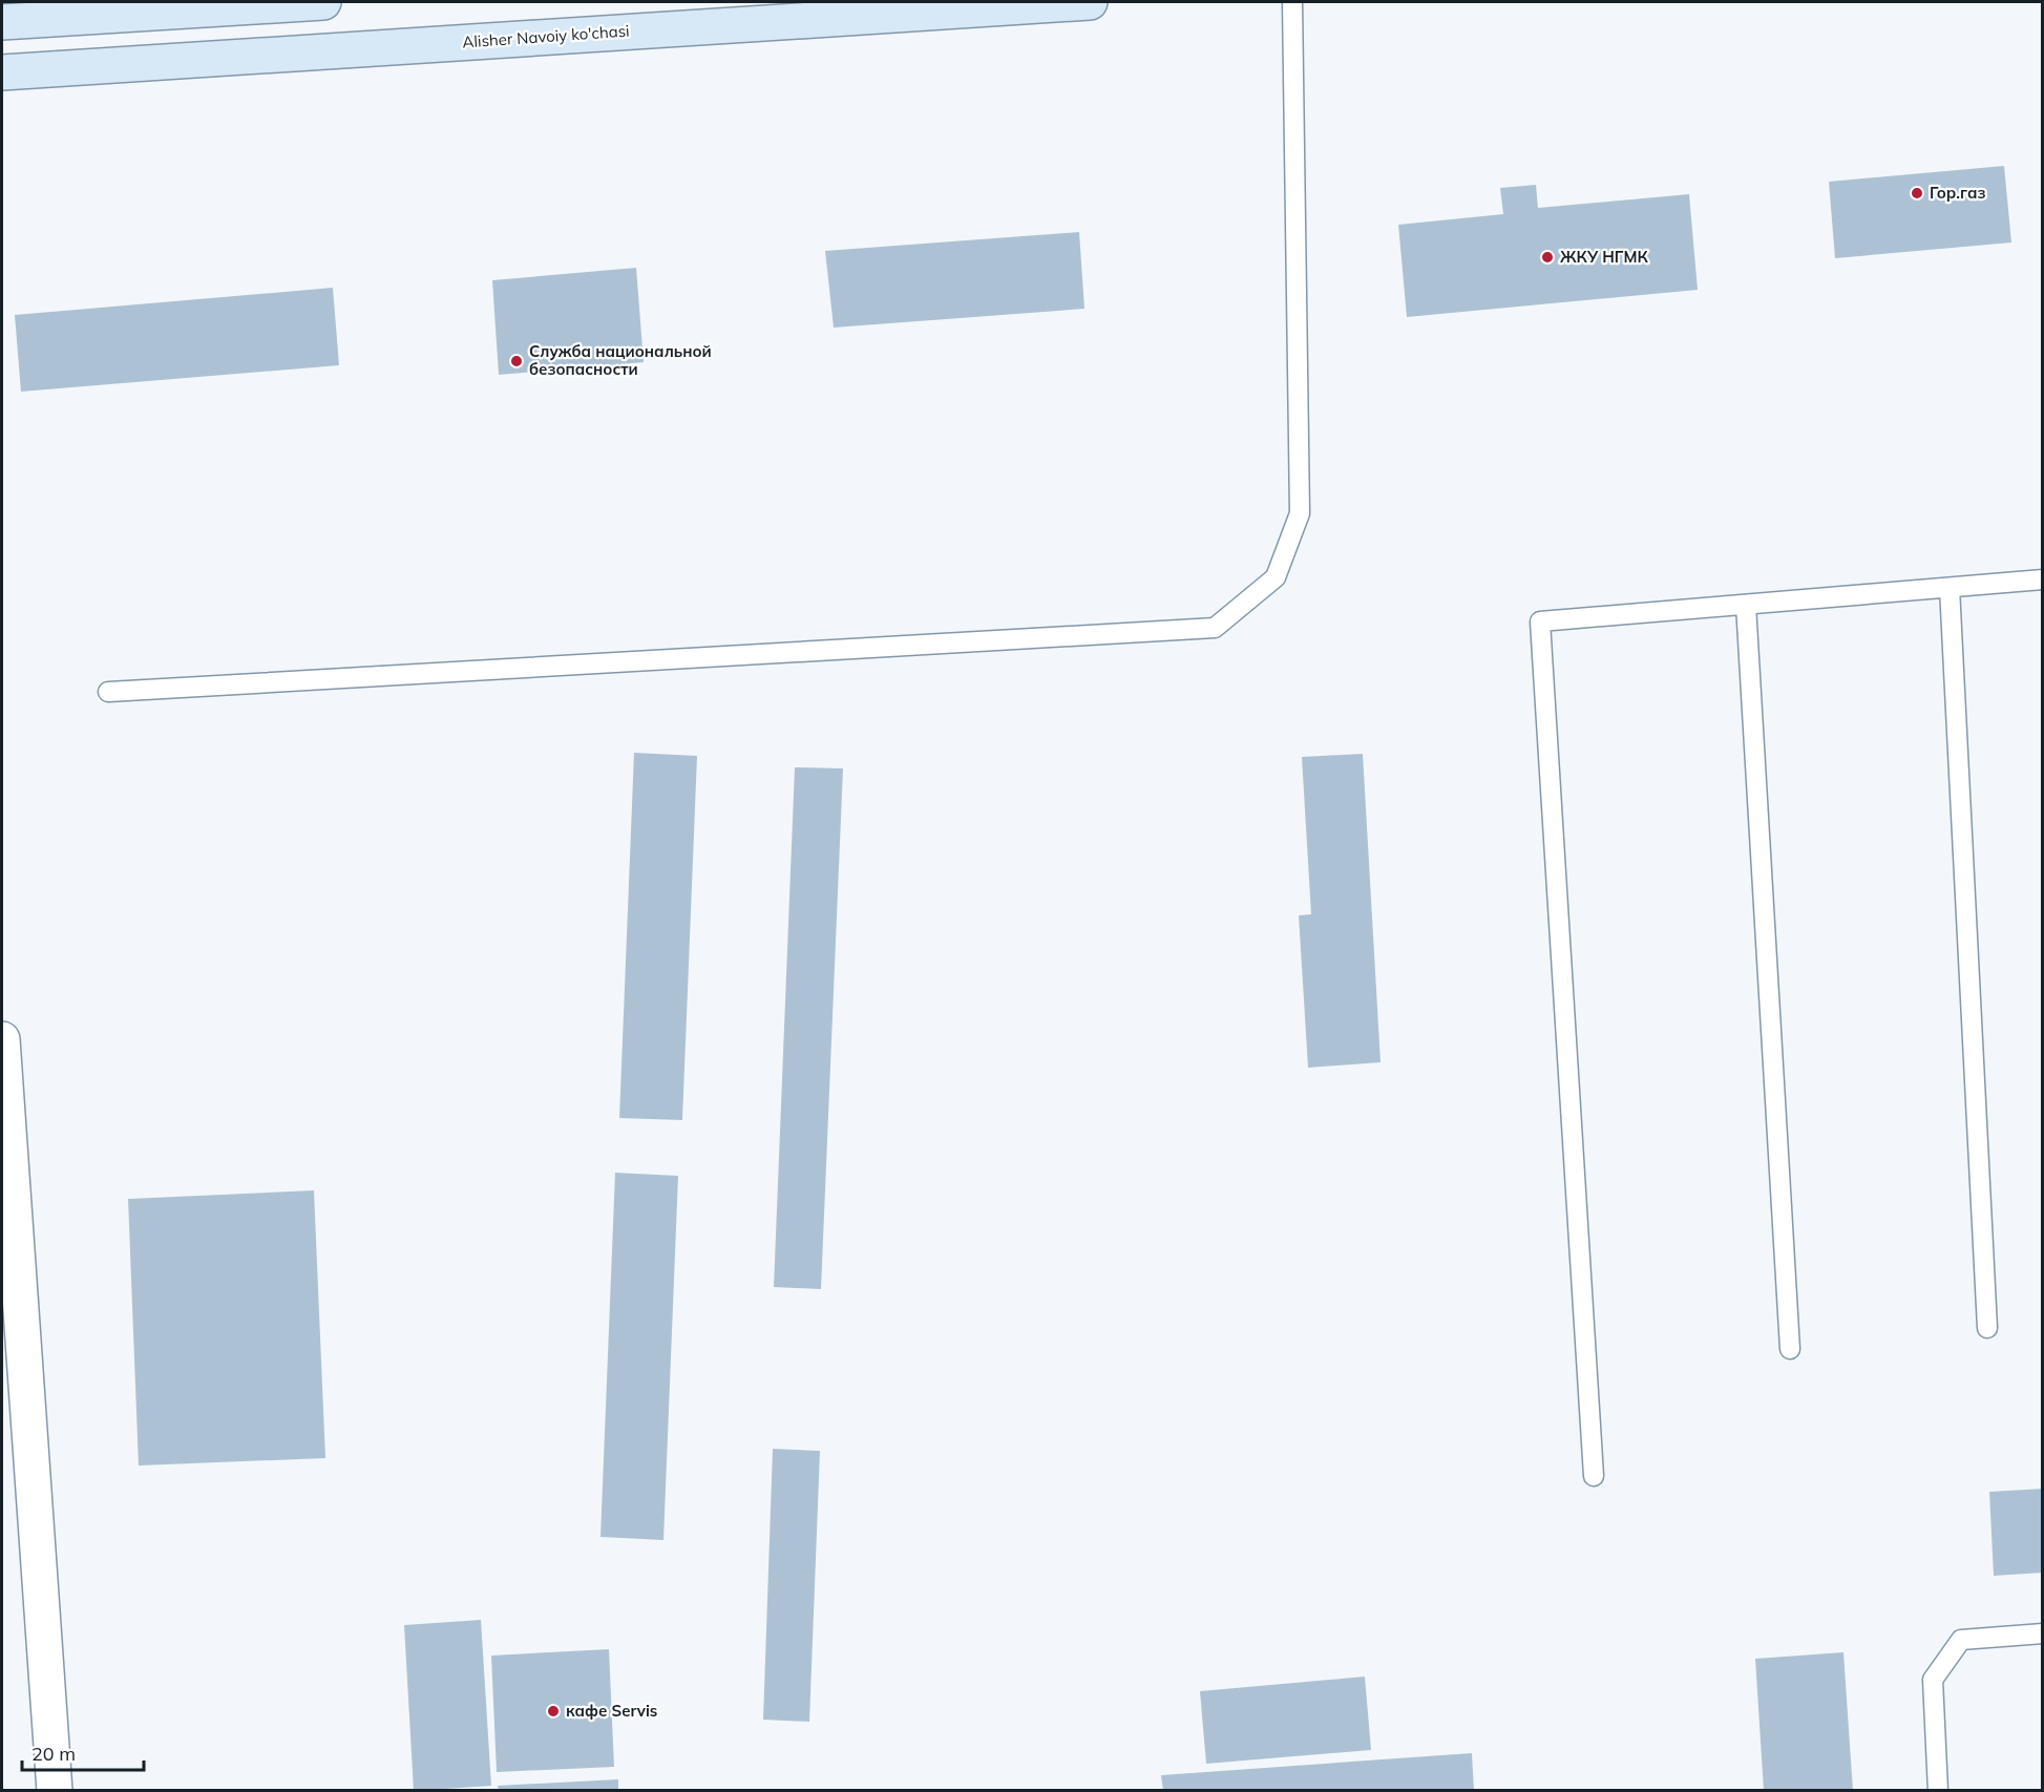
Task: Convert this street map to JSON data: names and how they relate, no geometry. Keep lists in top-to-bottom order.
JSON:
{
  "streets": {
    "main road": ["Alisher Navoiy ko'chasi"]
  },
  "places": [
    "Гор.газ",
    "ЖКУ НГМК",
    "Служба национальной безопасности",
    "кафе Servis"
  ],
  "scale_bar": "20 m"
}
